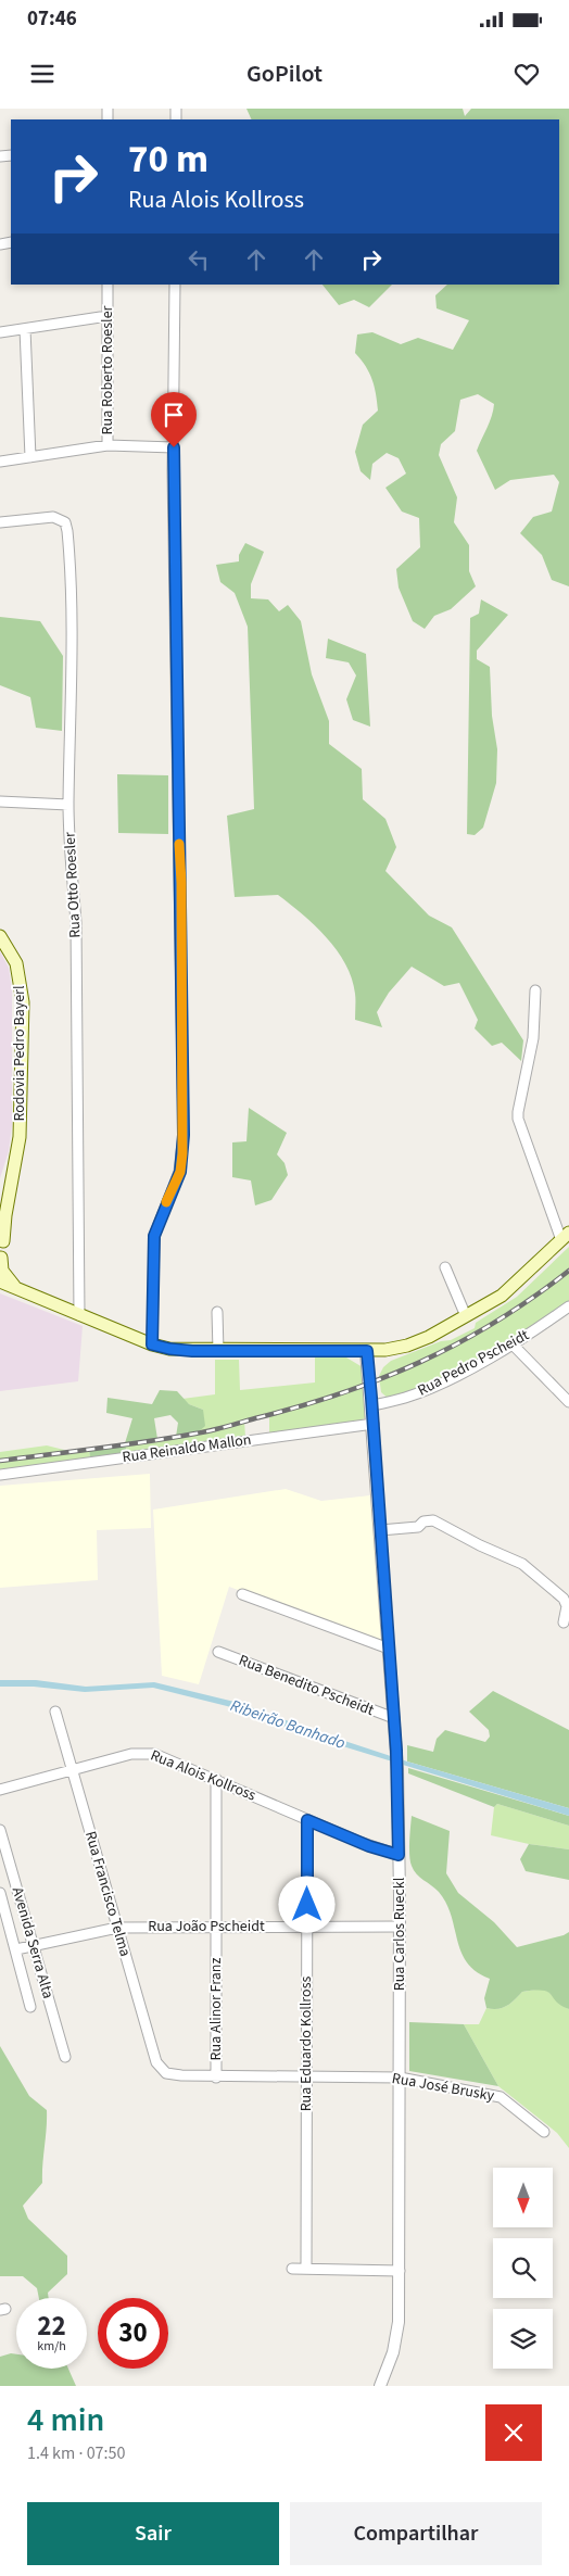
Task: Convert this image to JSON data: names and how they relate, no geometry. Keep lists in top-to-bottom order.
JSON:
{
  "streets": {
    "main road": ["Rodovia Pedro Bayerl"],
    "street": [
      "Rua Roberto Roesler",
      "Rua Otto Roesler",
      "Rua Pedro Pscheidt",
      "Rua Reinaldo Mallon",
      "Rua Benedito Pscheidt",
      "Rua Alois Kollross",
      "Rua Francisco Telma",
      "Rua João Pscheidt",
      "Rua Carlos Rueckl",
      "Avenida Serra Alta",
      "Rua Alinor Franz",
      "Rua Eduardo Kollross",
      "Rua José Brusky"
    ]
  },
  "crossings": [
    ["Rua Pedro Pscheidt", "Rua Carlos Rueckl"],
    ["Rua Reinaldo Mallon", "Rua Carlos Rueckl"],
    ["Rua Benedito Pscheidt", "Rua Carlos Rueckl"],
    ["Rua Alois Kollross", "Rua Francisco Telma"],
    ["Rua Alois Kollross", "Rua Carlos Rueckl"],
    ["Rua Alois Kollross", "Rua Alinor Franz"],
    ["Rua Alois Kollross", "Rua Eduardo Kollross"],
    ["Rua Francisco Telma", "Rua João Pscheidt"],
    ["Rua Francisco Telma", "Rua José Brusky"],
    ["Rua João Pscheidt", "Rua Carlos Rueckl"],
    ["Rua João Pscheidt", "Avenida Serra Alta"],
    ["Rua João Pscheidt", "Rua Alinor Franz"],
    ["Rua João Pscheidt", "Rua Eduardo Kollross"],
    ["Rua Carlos Rueckl", "Rua José Brusky"],
    ["Rua Alinor Franz", "Rua José Brusky"],
    ["Rua Eduardo Kollross", "Rua José Brusky"]
  ],
  "water": ["Ribeirão Banhado"],
  "north": "bottom",
  "page": {
    "status": "07:46",
    "header": "GoPilot",
    "turn": ["70 m", "Rua Alois Kollross"],
    "speed": "22 km/h",
    "limit": "30",
    "heading": ["4 min", "1.4 km · 07:50"],
    "buttons": ["Sair", "Compartilhar"]
  }
}
